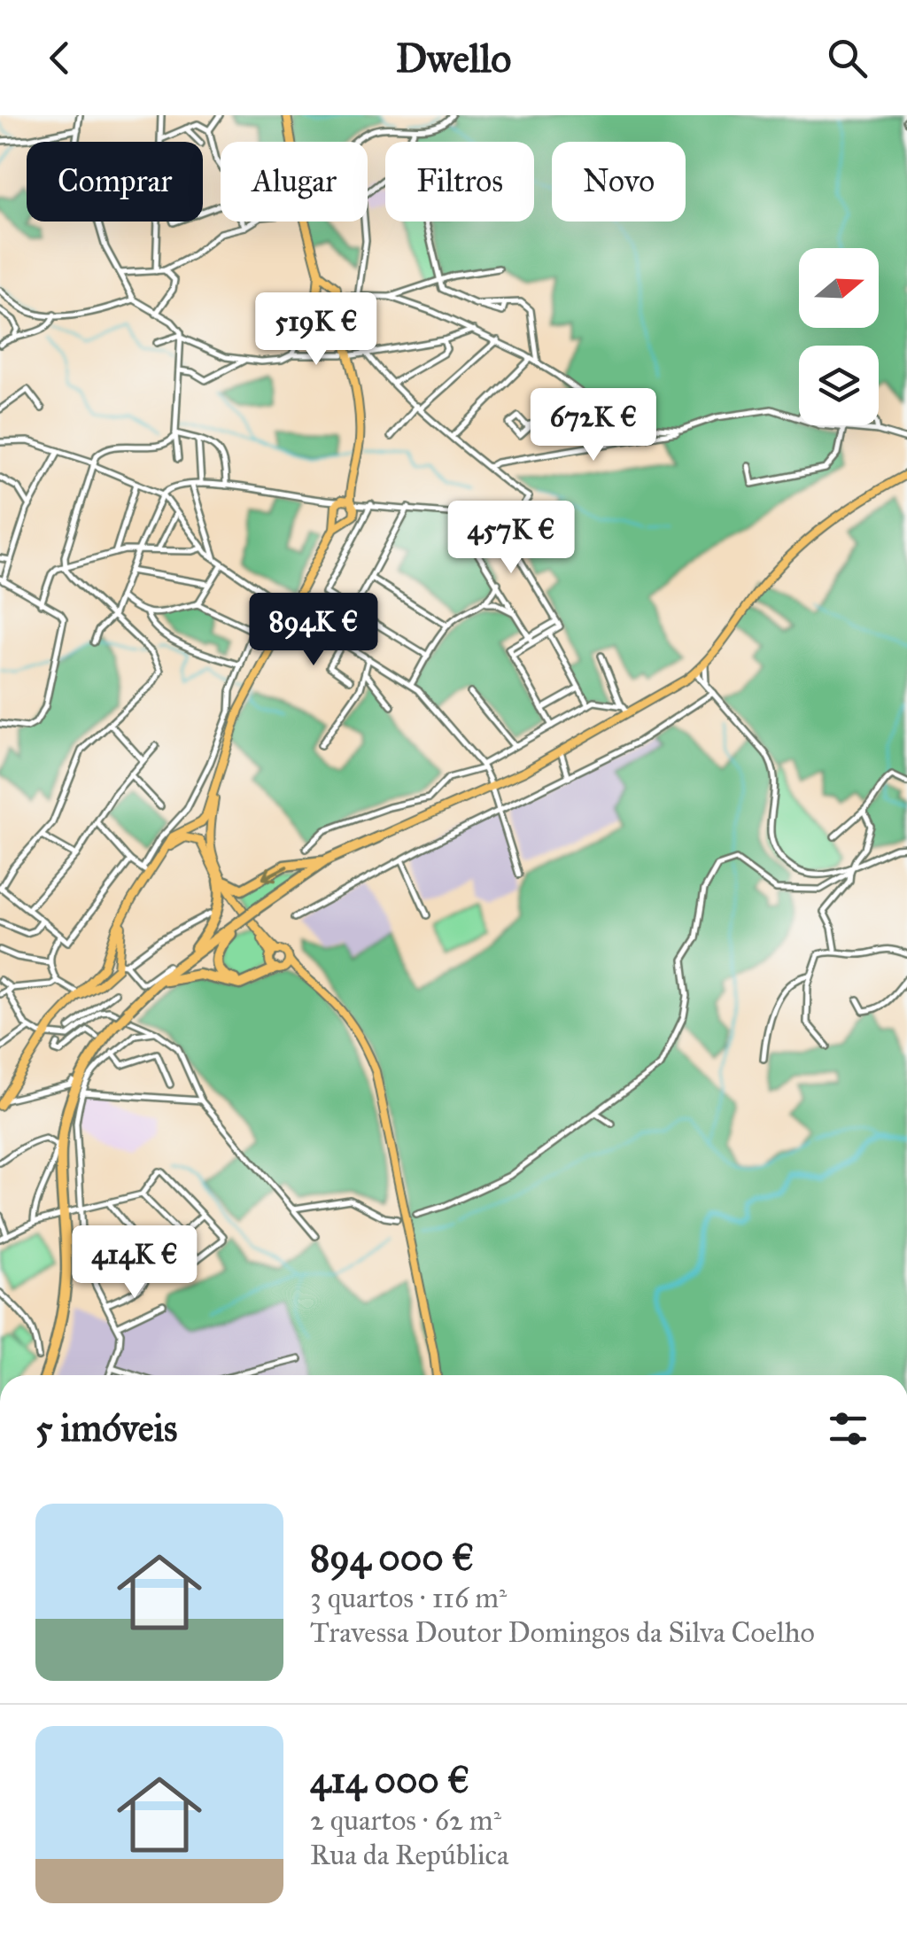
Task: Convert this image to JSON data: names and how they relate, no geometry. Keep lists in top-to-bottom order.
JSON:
{
  "north": "right",
  "page": {
    "header": "Dwello",
    "chip": [
      "Comprar",
      "Alugar",
      "Filtros",
      "Novo"
    ],
    "price": [
      "519K €",
      "672K €",
      "457K €",
      "894K €",
      "414K €"
    ],
    "heading": "5 imóveis",
    "list": [
      {
        "name": "894 000 €",
        "note": "3 quartos · 116 m² · Travessa Doutor Domingos da Silva Coelho"
      },
      {
        "name": "414 000 €",
        "note": "2 quartos · 62 m² · Rua da República"
      }
    ]
  }
}
